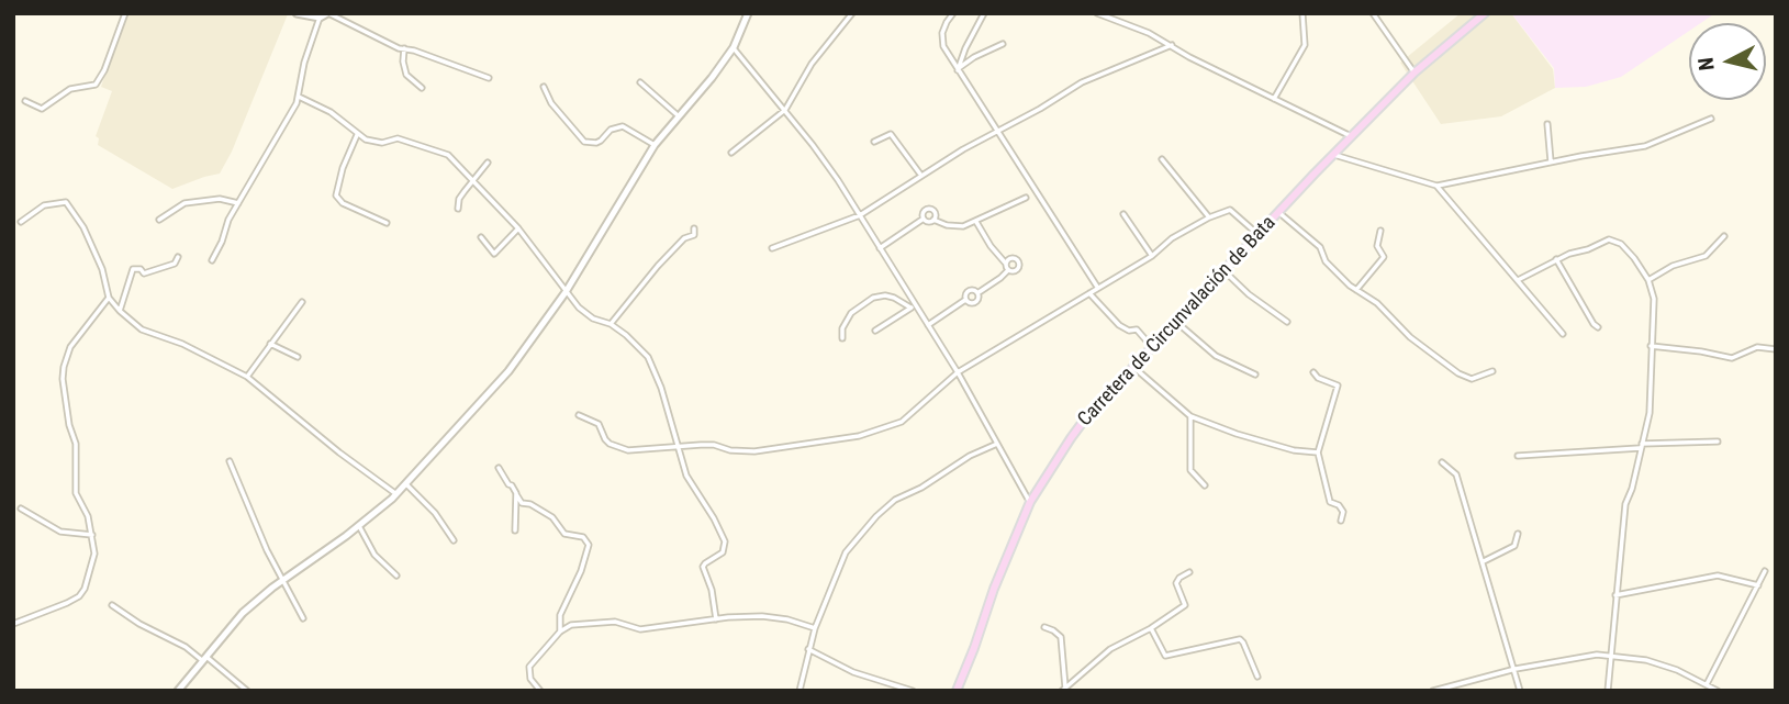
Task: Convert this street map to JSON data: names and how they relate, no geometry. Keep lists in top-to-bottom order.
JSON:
{
  "streets": {
    "main road": ["Carretera de Circunvalación de Bata"]
  },
  "north": "left"
}
